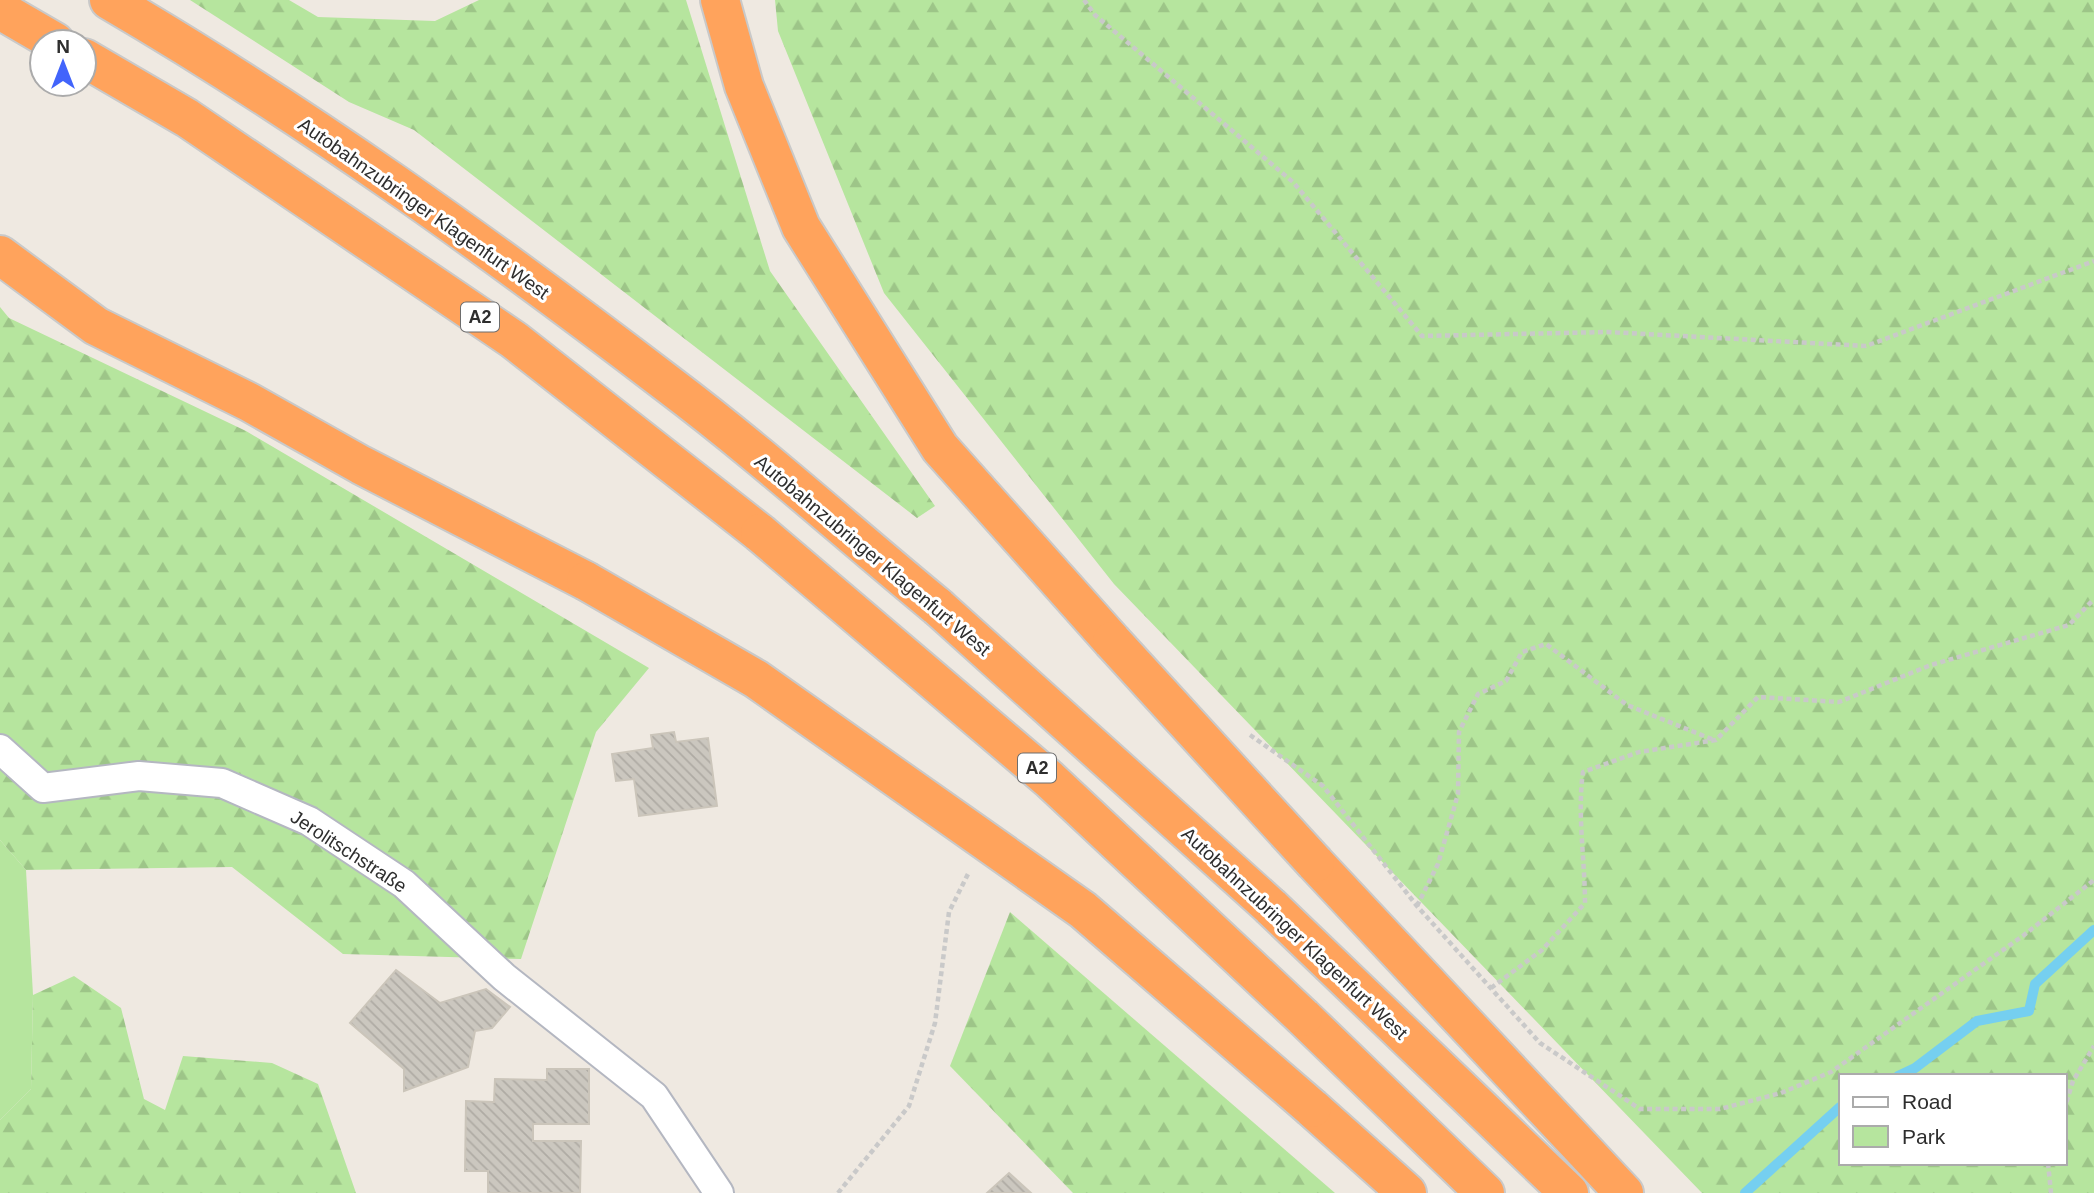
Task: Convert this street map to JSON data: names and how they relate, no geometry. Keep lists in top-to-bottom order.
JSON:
{
  "streets": {
    "highway": ["Autobahnzubringer Klagenfurt West", "A2"],
    "street": ["Jerolitschstraße"]
  },
  "legend": ["Road", "Park"],
  "north": "top"
}
